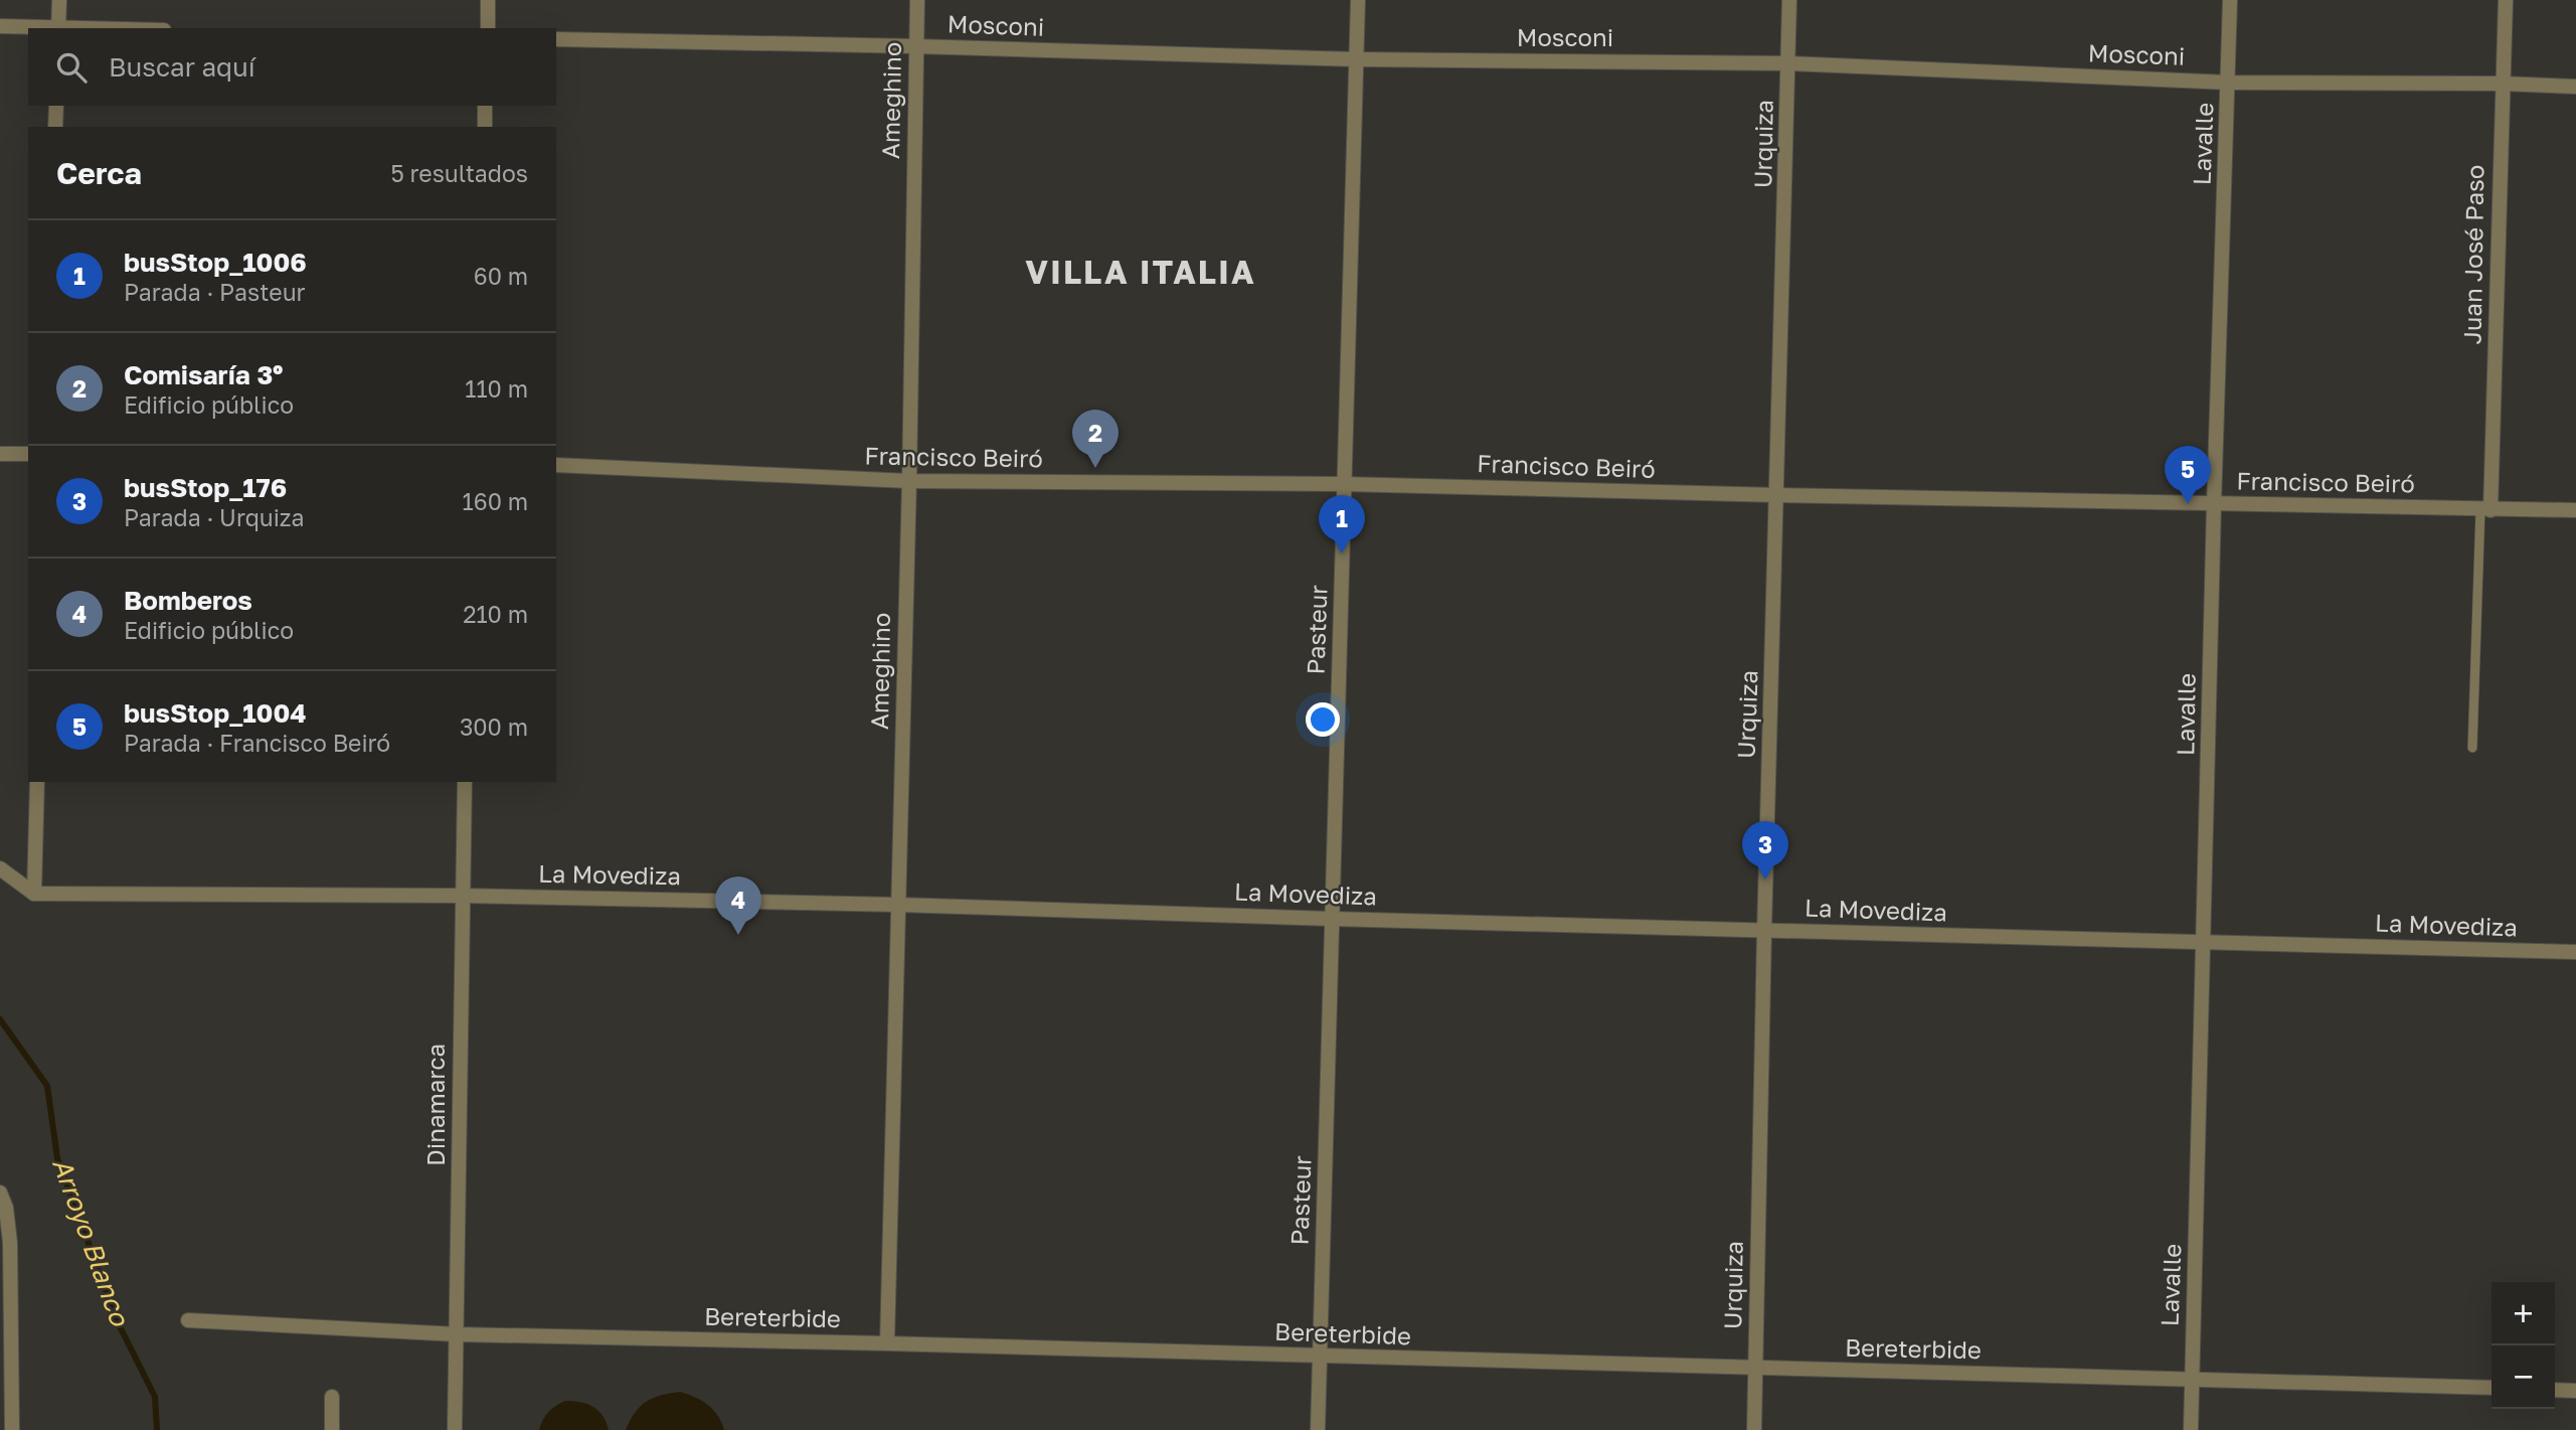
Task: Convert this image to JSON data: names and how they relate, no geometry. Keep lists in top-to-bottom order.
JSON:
{
  "streets": {
    "street": [
      "Mosconi",
      "Ameghino",
      "Urquiza",
      "Lavalle",
      "Juan José Paso",
      "Francisco Beiró",
      "Pasteur",
      "La Movediza",
      "Dinamarca",
      "Bereterbide"
    ]
  },
  "crossings": [
    ["Mosconi", "Ameghino"],
    ["Mosconi", "Urquiza"],
    ["Mosconi", "Lavalle"],
    ["Mosconi", "Juan José Paso"],
    ["Mosconi", "Pasteur"],
    ["Ameghino", "Francisco Beiró"],
    ["Ameghino", "La Movediza"],
    ["Ameghino", "Bereterbide"],
    ["Urquiza", "Francisco Beiró"],
    ["Urquiza", "La Movediza"],
    ["Urquiza", "Bereterbide"],
    ["Lavalle", "Francisco Beiró"],
    ["Lavalle", "La Movediza"],
    ["Lavalle", "Bereterbide"],
    ["Juan José Paso", "Francisco Beiró"],
    ["Francisco Beiró", "Pasteur"],
    ["Pasteur", "La Movediza"],
    ["Pasteur", "Bereterbide"],
    ["La Movediza", "Dinamarca"],
    ["Dinamarca", "Bereterbide"]
  ],
  "districts": ["VILLA ITALIA"],
  "water": ["Arroyo Blanco"],
  "page": {
    "search": "Buscar aquí",
    "heading": ["Cerca", "5 resultados"],
    "list": [
      {
        "mark": "1",
        "name": "busStop_1006",
        "note": "Parada · Pasteur",
        "value": "60 m"
      },
      {
        "mark": "2",
        "name": "Comisaría 3º",
        "note": "Edificio público",
        "value": "110 m"
      },
      {
        "mark": "3",
        "name": "busStop_176",
        "note": "Parada · Urquiza",
        "value": "160 m"
      },
      {
        "mark": "4",
        "name": "Bomberos",
        "note": "Edificio público",
        "value": "210 m"
      },
      {
        "mark": "5",
        "name": "busStop_1004",
        "note": "Parada · Francisco Beiró",
        "value": "300 m"
      }
    ],
    "pins": [
      "2",
      "5",
      "1",
      "3",
      "4"
    ],
    "map_buttons": ["+", "−"]
  }
}
